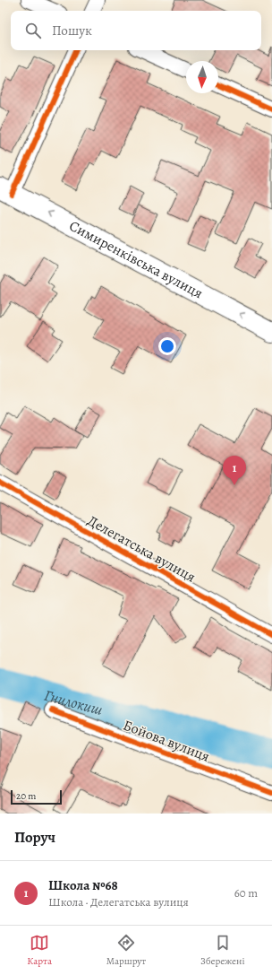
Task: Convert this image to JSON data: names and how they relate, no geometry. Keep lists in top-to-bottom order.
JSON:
{
  "streets": {
    "main road": ["Симиренківська вулиця"],
    "street": ["Делегатська вулиця", "Бойова вулиця"]
  },
  "one_way": ["Симиренківська вулиця"],
  "water": ["Гнилокиш"],
  "scale_bar": "20 m",
  "north": "bottom",
  "page": {
    "search": "Пошук",
    "pins": "1",
    "scale": "20 m",
    "heading": "Поруч",
    "list": [
      {
        "mark": "1",
        "name": "Школа №68",
        "note": "Школа · Делегатська вулиця",
        "value": "60 m"
      }
    ],
    "nav": ["Карта", "Маршрут", "Збережені"]
  }
}
